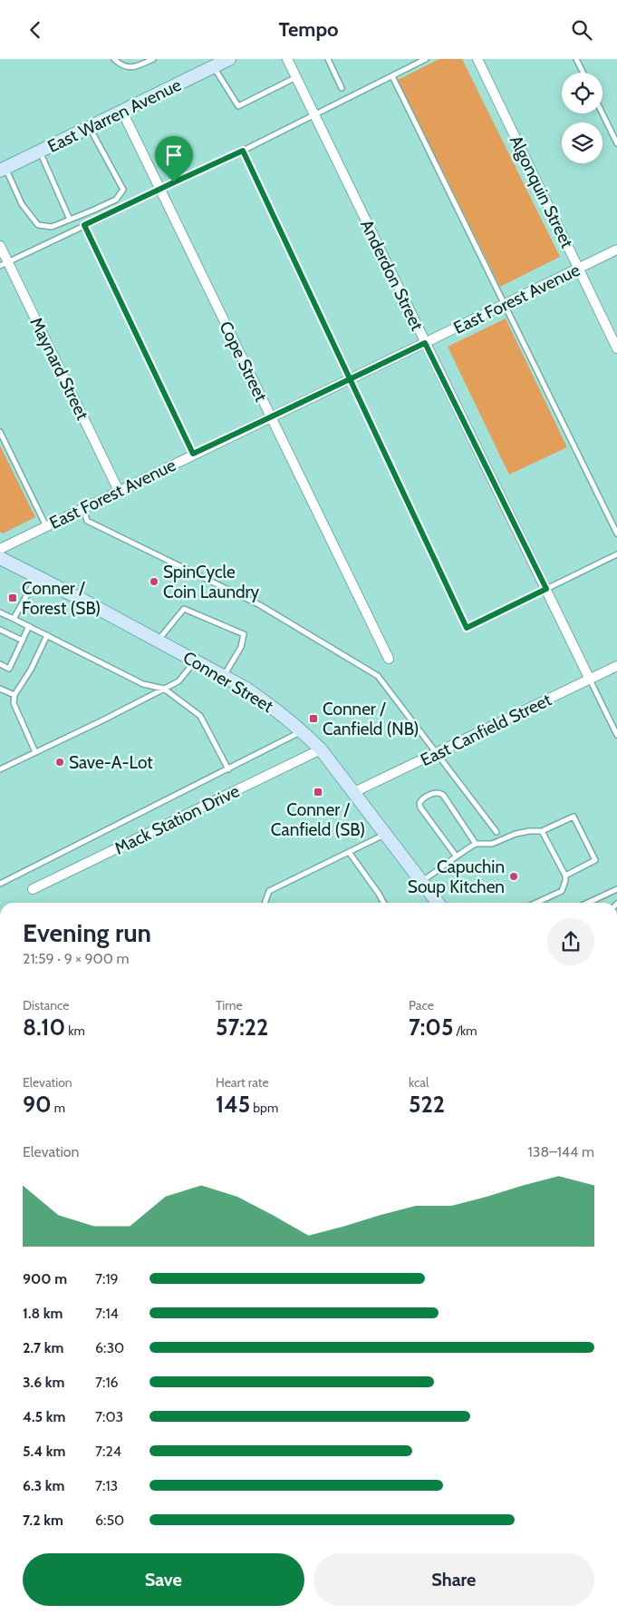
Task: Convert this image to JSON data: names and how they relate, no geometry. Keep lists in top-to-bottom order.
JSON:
{
  "streets": {
    "main road": ["East Warren Avenue", "Conner Street"],
    "street": [
      "Algonquin Street",
      "Anderdon Street",
      "East Forest Avenue",
      "Cope Street",
      "Maynard Street",
      "East Canfield Street",
      "Mack Station Drive"
    ]
  },
  "crossings": [
    ["East Warren Avenue", "Cope Street"],
    ["Algonquin Street", "East Forest Avenue"],
    ["Anderdon Street", "East Forest Avenue"],
    ["Anderdon Street", "East Canfield Street"],
    ["East Forest Avenue", "Cope Street"],
    ["East Forest Avenue", "Maynard Street"],
    ["Conner Street", "East Canfield Street"],
    ["Conner Street", "Mack Station Drive"]
  ],
  "places": {
    "other": ["SpinCycle Coin Laundry", "Save-A-Lot", "Capuchin Soup Kitchen"],
    "transit": ["Conner / Forest (SB)", "Conner / Canfield (NB)", "Conner / Canfield (SB)"]
  },
  "page": {
    "header": "Tempo",
    "heading": ["Evening run", "21:59 · 9 × 900 m"],
    "stats": [
      ["Distance", "8.10 km"],
      ["Time", "57:22"],
      ["Pace", "7:05 /km"],
      ["Elevation", "90 m"],
      ["Heart rate", "145 bpm"],
      ["kcal", "522"]
    ],
    "chart": ["Elevation", "138–144 m"],
    "list": [
      {
        "name": "900 m",
        "note": "7:19"
      },
      {
        "name": "1.8 km",
        "note": "7:14"
      },
      {
        "name": "2.7 km",
        "note": "6:30"
      },
      {
        "name": "3.6 km",
        "note": "7:16"
      },
      {
        "name": "4.5 km",
        "note": "7:03"
      },
      {
        "name": "5.4 km",
        "note": "7:24"
      },
      {
        "name": "6.3 km",
        "note": "7:13"
      },
      {
        "name": "7.2 km",
        "note": "6:50"
      }
    ],
    "buttons": ["Save", "Share"]
  }
}
